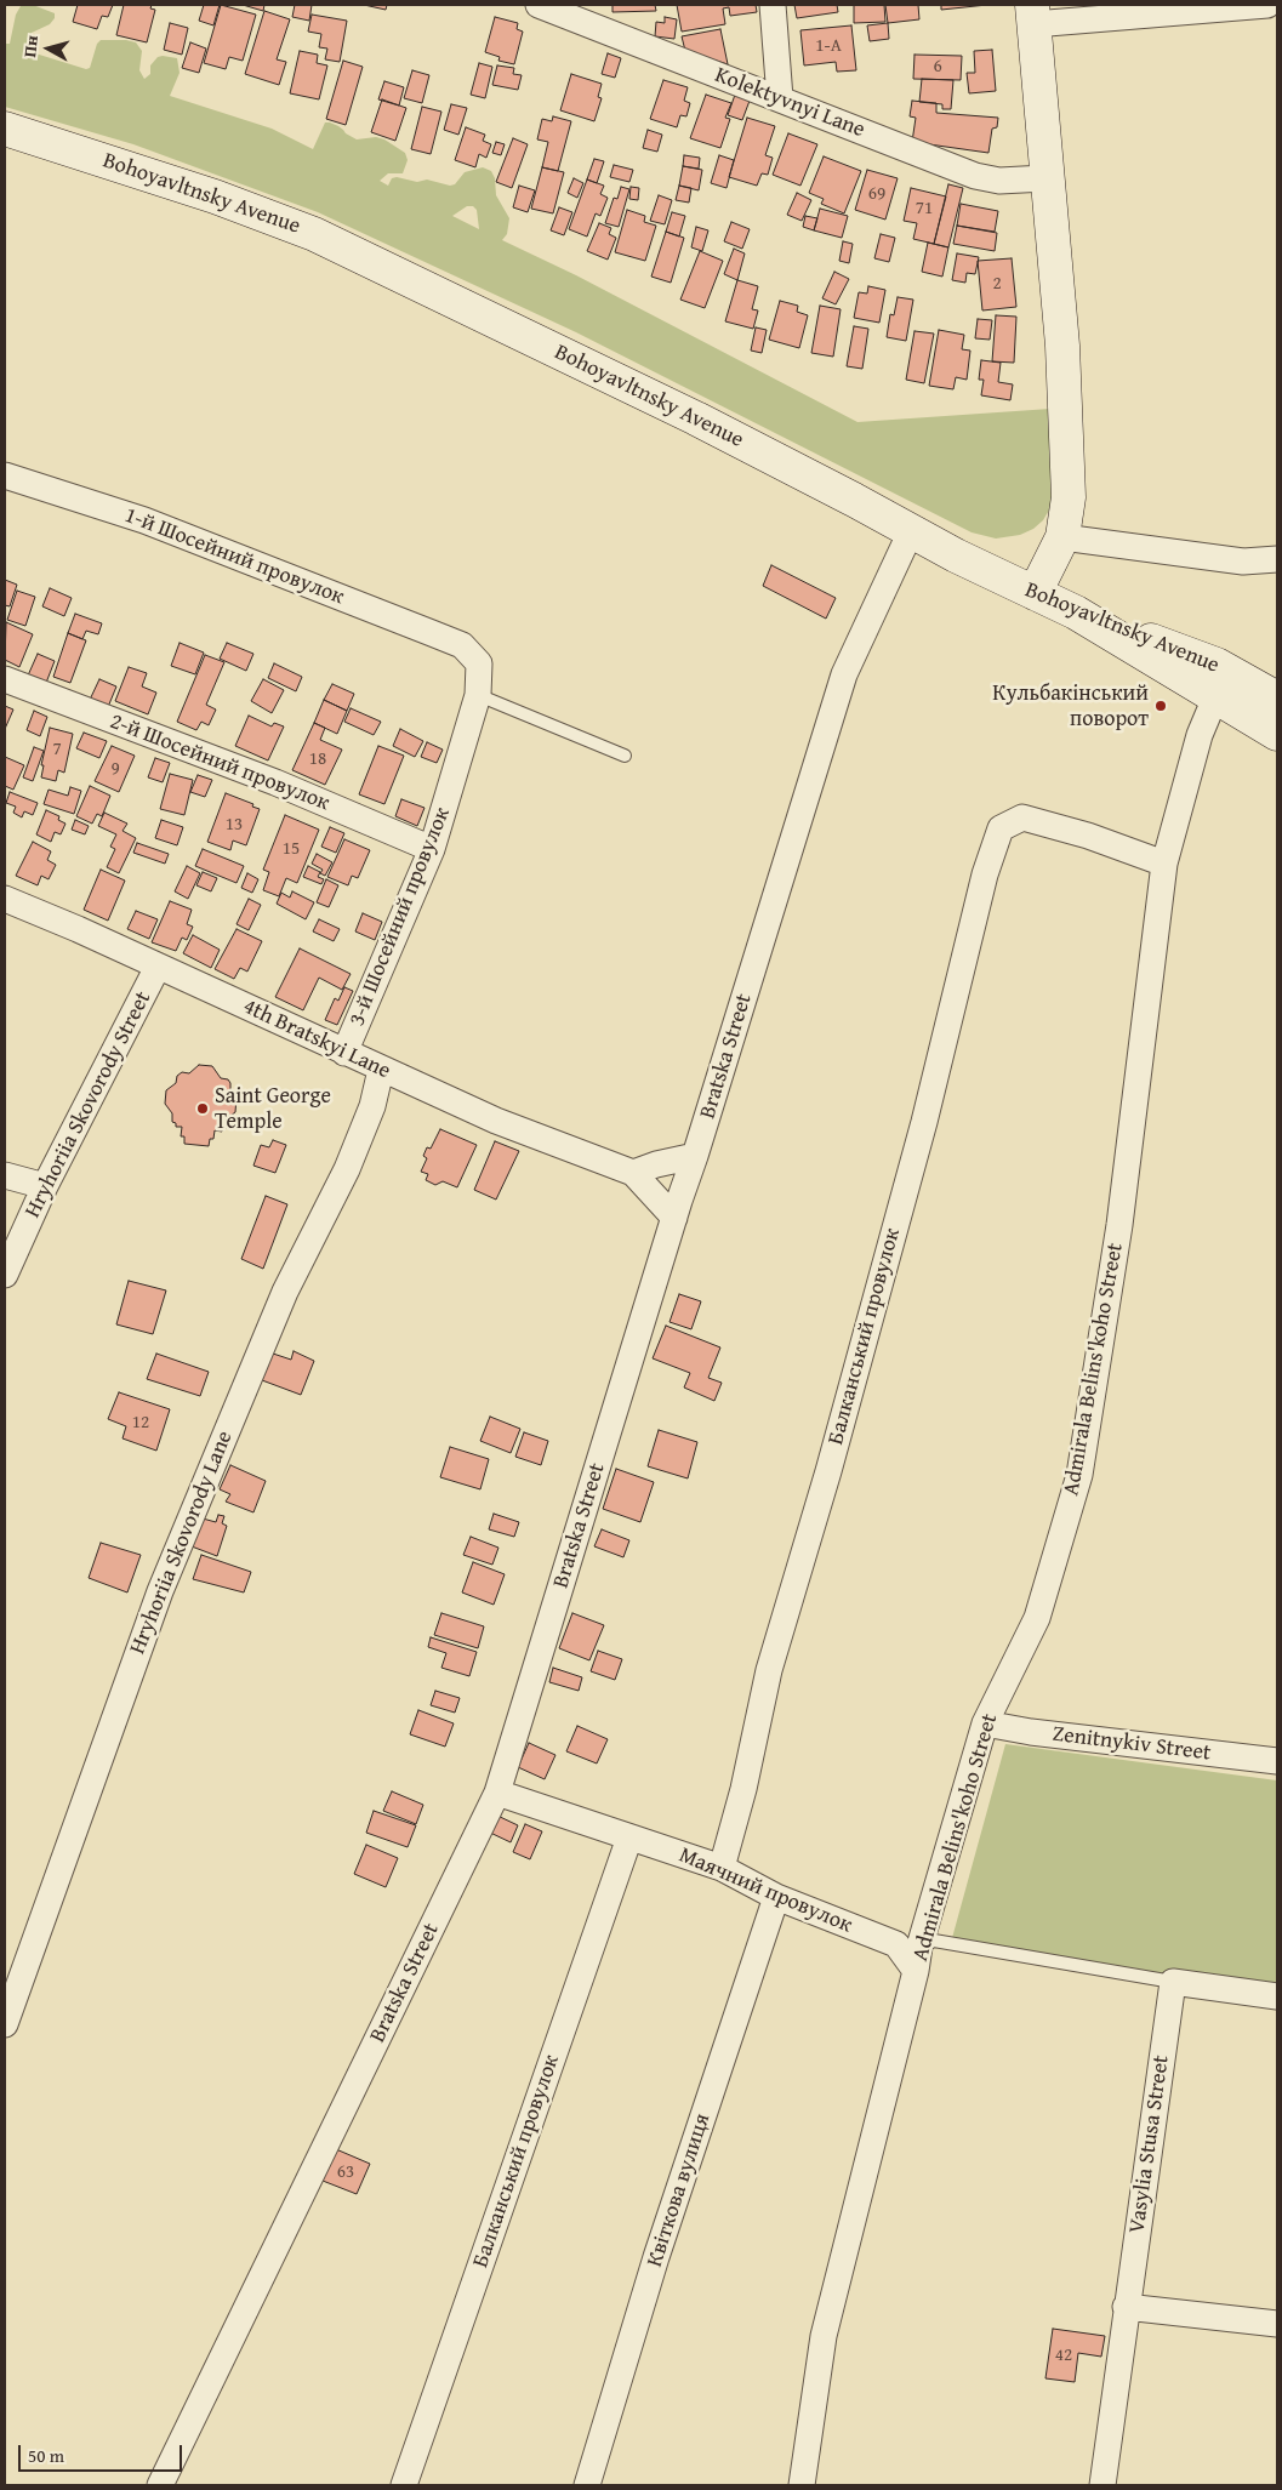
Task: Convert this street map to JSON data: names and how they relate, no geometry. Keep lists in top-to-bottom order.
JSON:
{
  "streets": {
    "main road": ["Bohoyavltnsky Avenue"],
    "street": [
      "Kolektyvnyi Lane",
      "1-й Шосейний провулок",
      "2-й Шосейний провулок",
      "3-й Шосейний провулок",
      "4th Bratskyi Lane",
      "Bratska Street",
      "Hryhoriia Skovorody Street",
      "Балканський провулок",
      "Admirala Belins'koho Street",
      "Hryhoriia Skovorody Lane",
      "Zenitnykiv Street",
      "Маячний провулок",
      "Vasylia Stusa Street",
      "Квіткова вулиця"
    ]
  },
  "crossings": [
    ["Bohoyavltnsky Avenue", "Bratska Street"],
    ["1-й Шосейний провулок", "3-й Шосейний провулок"],
    ["2-й Шосейний провулок", "3-й Шосейний провулок"],
    ["3-й Шосейний провулок", "4th Bratskyi Lane"],
    ["4th Bratskyi Lane", "Bratska Street"],
    ["4th Bratskyi Lane", "Hryhoriia Skovorody Street"],
    ["4th Bratskyi Lane", "Hryhoriia Skovorody Lane"],
    ["Bratska Street", "Маячний провулок"],
    ["Балканський провулок", "Admirala Belins'koho Street"],
    ["Балканський провулок", "Маячний провулок"],
    ["Admirala Belins'koho Street", "Zenitnykiv Street"],
    ["Admirala Belins'koho Street", "Маячний провулок"],
    ["Маячний провулок", "Квіткова вулиця"]
  ],
  "places": ["Кульбакінський поворот", "Saint George Temple"],
  "house_numbers": [
    "1-А",
    "6",
    "69",
    "71",
    "2",
    "7",
    "18",
    "9",
    "13",
    "15",
    "12",
    "63",
    "42"
  ],
  "scale_bar": "50 m",
  "north": "left"
}
